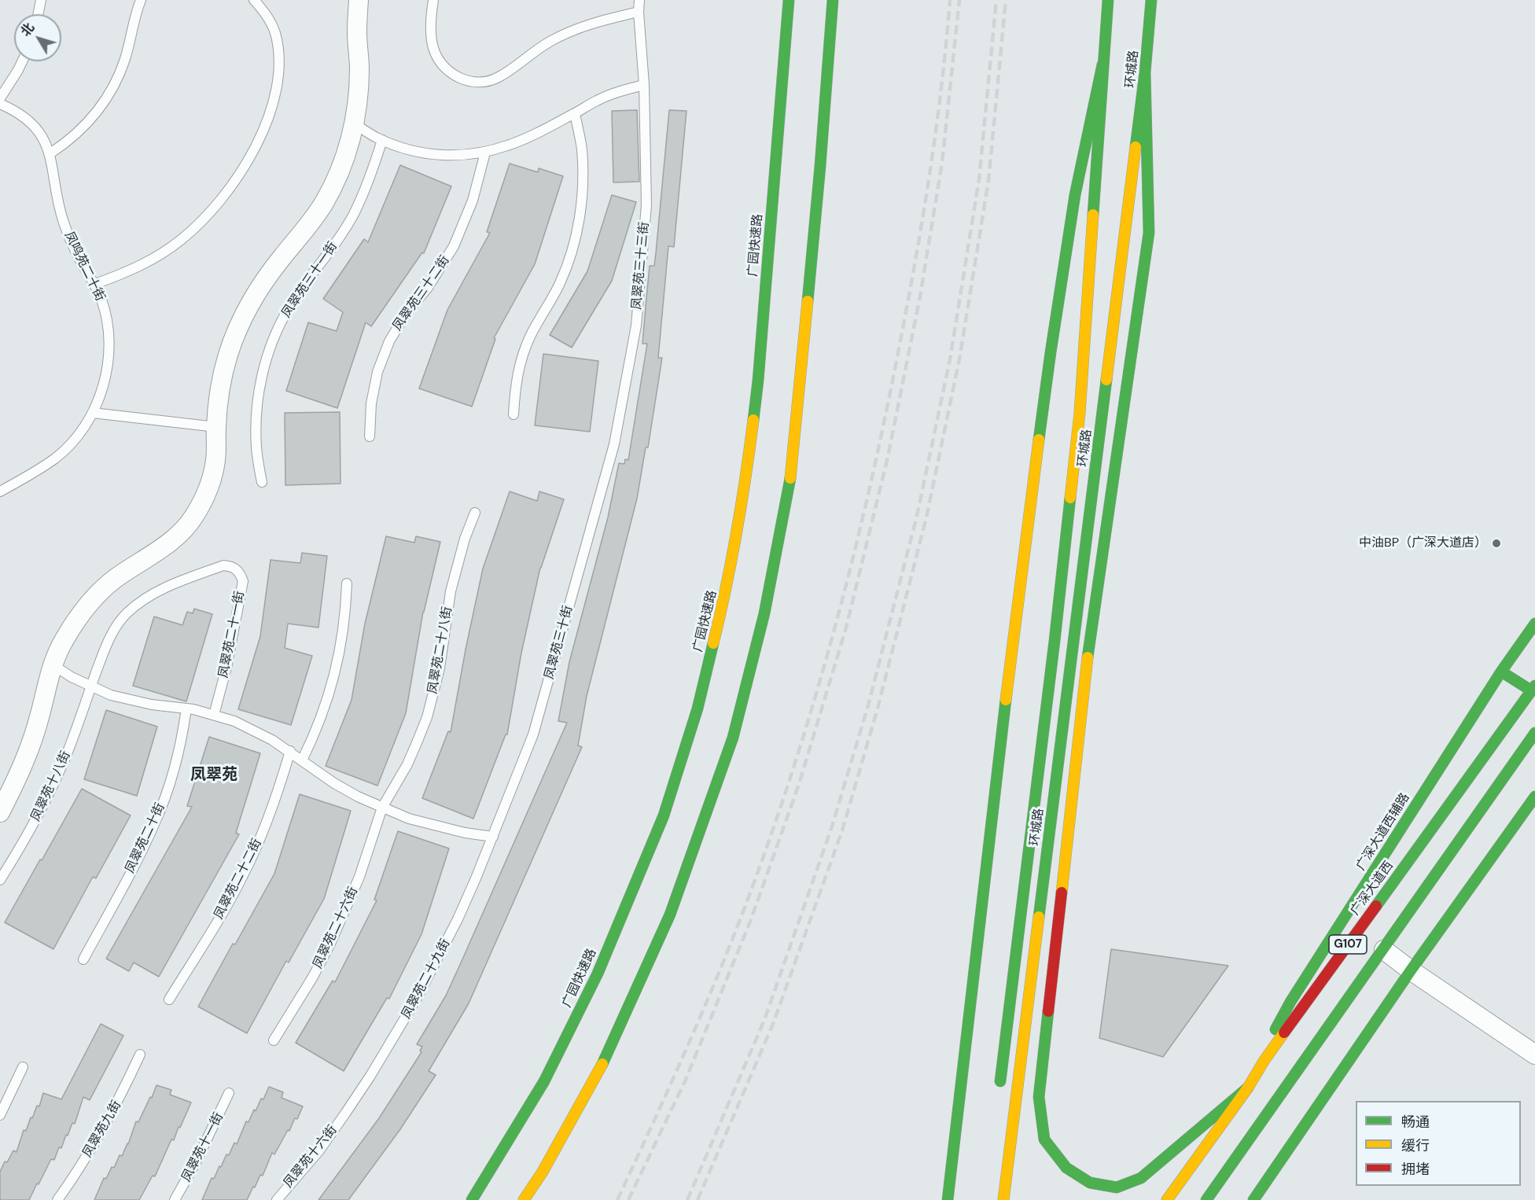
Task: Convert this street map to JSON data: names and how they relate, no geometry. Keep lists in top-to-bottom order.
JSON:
{
  "streets": {
    "main road": [
      "环城路",
      "广园快速路",
      "广深大道西辅路",
      "广深大道西",
      "G107"
    ],
    "lane": [
      "凤翠苑三十三街",
      "凤鸣苑二十街",
      "凤翠苑三十一街",
      "凤翠苑三十二街",
      "凤翠苑二十一街",
      "凤翠苑三十街",
      "凤翠苑二十八街",
      "凤翠苑十八街",
      "凤翠苑二十街",
      "凤翠苑二十二街",
      "凤翠苑二十六街",
      "凤翠苑二十九街",
      "凤翠苑九街",
      "凤翠苑十一街",
      "凤翠苑十六街"
    ]
  },
  "crossings": [
    ["凤翠苑三十三街", "凤翠苑三十街"],
    ["凤翠苑二十一街", "凤翠苑十八街"],
    ["凤翠苑三十街", "凤翠苑二十九街"],
    ["凤翠苑二十八街", "凤翠苑二十六街"],
    ["广深大道西辅路", "广深大道西"],
    ["凤翠苑二十九街", "凤翠苑十六街"]
  ],
  "districts": ["凤翠苑"],
  "places": ["中油BP（广深大道店）"],
  "legend": ["畅通", "缓行", "拥堵"],
  "north": "top left"
}
